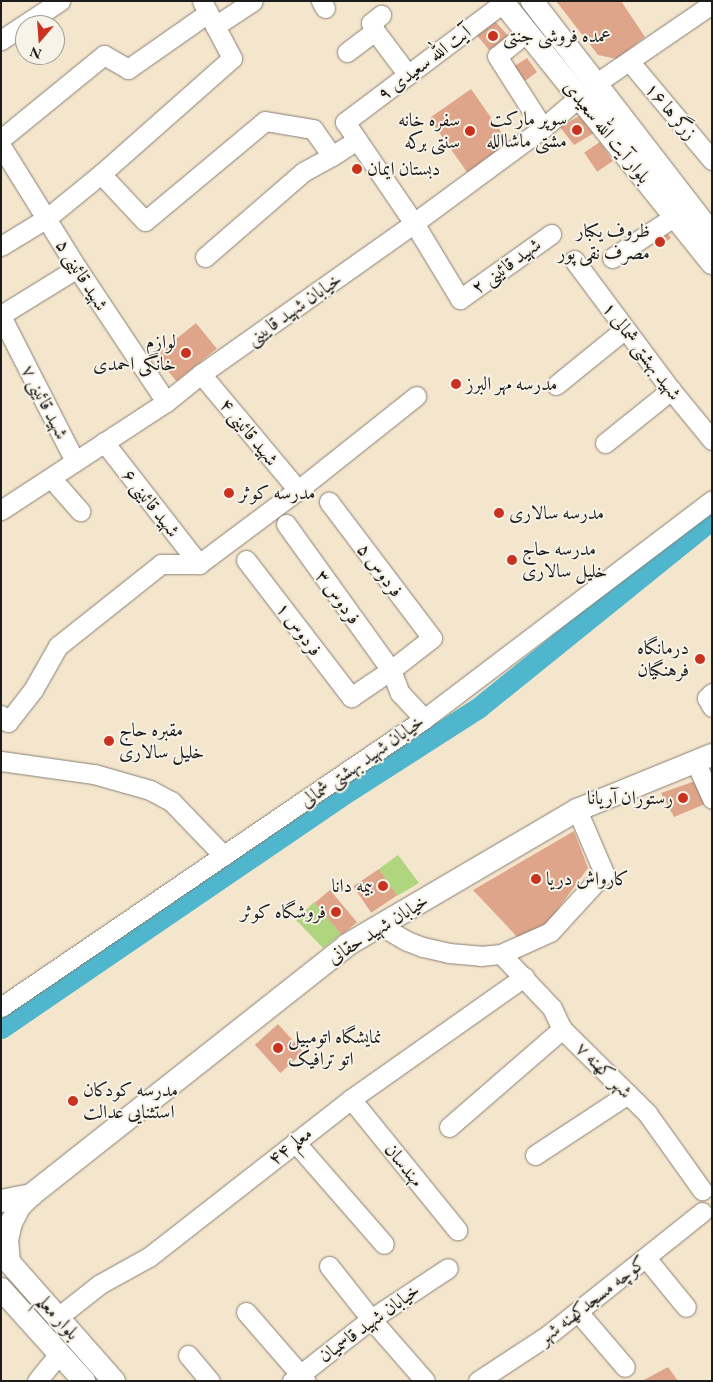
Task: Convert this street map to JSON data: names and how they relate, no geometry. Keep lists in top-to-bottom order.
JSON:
{
  "streets": {
    "main road": ["بلوار آیت الله سعیدی", "خیابان شهید حقانی", "بلوار معلم"],
    "street": [
      "آیت الله سعیدی ۹",
      "زرگر ها ۱۶",
      "شهید قائینی ۲",
      "شهید قائینی ۵",
      "خیابان شهید قایینی",
      "شهید بهشتی شمالی ۱",
      "شهید قائینی ۷",
      "شهید قائینی ۴",
      "شهید قائینی ۶",
      "فردوس ۵",
      "فردوس ۳",
      "فردوس ۱",
      "خیابان شهید بهشتی شمالی",
      "شهر کهنه ۷",
      "معلم ۴۴",
      "مهندسان",
      "کوچه مسجدکهنه شهر",
      "خیابان شهید قاسمیان"
    ]
  },
  "crossings": [
    ["آیت الله سعیدی ۹", "بلوار آیت الله سعیدی"],
    ["زرگر ها ۱۶", "خیابان شهید قایینی"],
    ["بلوار آیت الله سعیدی", "خیابان شهید قایینی"],
    ["شهید قائینی ۲", "خیابان شهید قایینی"],
    ["شهید قائینی ۵", "خیابان شهید قایینی"],
    ["خیابان شهید قایینی", "شهید قائینی ۷"],
    ["خیابان شهید قایینی", "شهید قائینی ۴"],
    ["خیابان شهید قایینی", "شهید قائینی ۶"],
    ["فردوس ۵", "فردوس ۳"],
    ["فردوس ۵", "فردوس ۱"],
    ["فردوس ۳", "فردوس ۱"],
    ["فردوس ۳", "خیابان شهید بهشتی شمالی"],
    ["خیابان شهید حقانی", "بلوار معلم"],
    ["شهر کهنه ۷", "معلم ۴۴"],
    ["معلم ۴۴", "مهندسان"],
    ["معلم ۴۴", "بلوار معلم"]
  ],
  "places": [
    "عمده فروشی جنتی",
    "سوپر مارکت مشتی ماشاالله",
    "سفره خانه سنتی برکه",
    "دبستان ایمان",
    "ظروف یکبار مصرف نقی پور",
    "لوازم خانگی احمدی",
    "مدرسه مهر البرز",
    "مدرسه کوثر",
    "مدرسه سالاری",
    "مدرسه حاج خلیل سالاری",
    "درمانگاه فرهنگیان",
    "مقبره حاج خلیل سالاری",
    "رستوران آریانا",
    "کارواش دریا",
    "بیمه دانا",
    "فروشگاه کوثر",
    "نمایشگاه اتومبیل اتو ترافیک",
    "مدرسه کودکان استثنایی عدالت"
  ],
  "north": "bottom"
}
